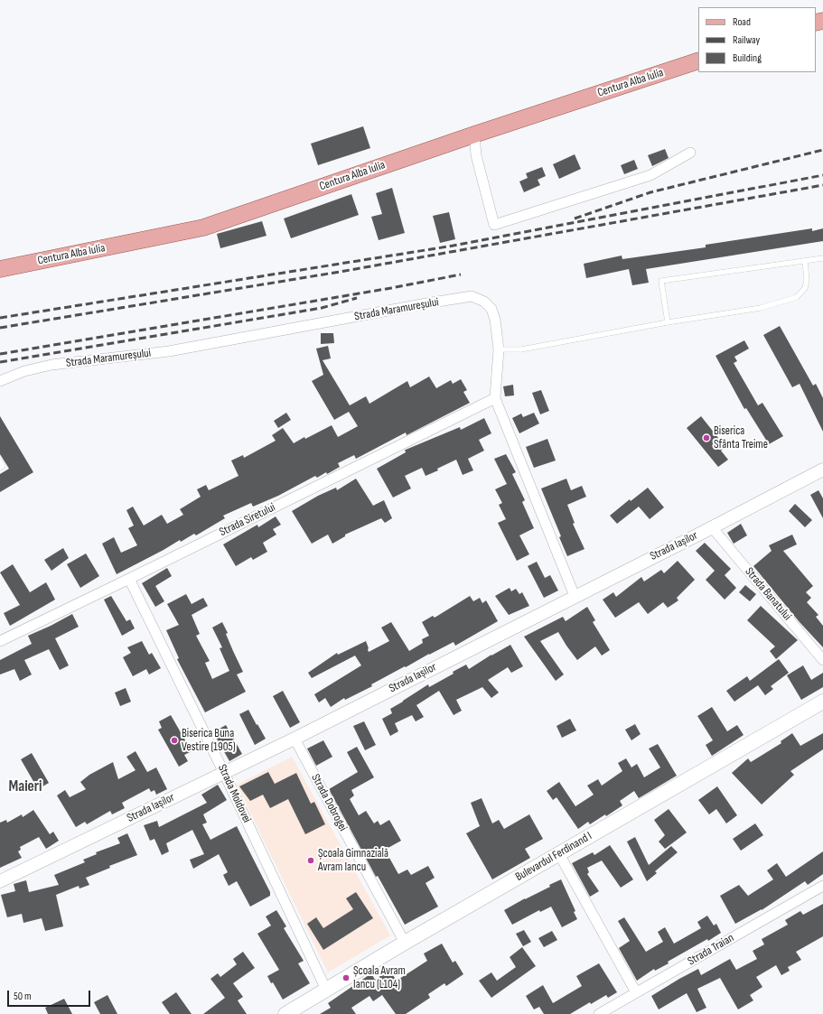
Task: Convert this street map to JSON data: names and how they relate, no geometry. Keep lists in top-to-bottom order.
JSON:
{
  "streets": {
    "main road": ["Centura Alba Iulia", "Bulevardul Ferdinand I"],
    "street": [
      "Strada Maramureșului",
      "Strada Siretului",
      "Strada Iașilor",
      "Strada Banatului",
      "Strada Moldovei",
      "Strada Dobrogei",
      "Strada Traian"
    ]
  },
  "crossings": [
    ["Strada Maramureșului", "Strada Siretului"],
    ["Strada Maramureșului", "Strada Iașilor"],
    ["Strada Siretului", "Strada Moldovei"],
    ["Strada Iașilor", "Strada Banatului"],
    ["Strada Iașilor", "Strada Moldovei"],
    ["Strada Iașilor", "Strada Dobrogei"],
    ["Strada Moldovei", "Bulevardul Ferdinand I"],
    ["Strada Dobrogei", "Bulevardul Ferdinand I"]
  ],
  "districts": ["Maieri"],
  "places": [
    "Biserica Sfânta Treime",
    "Biserica Buna Vestire (1905)",
    "Școala Gimnazială Avram Iancu",
    "Școala Avram Iancu (L104)"
  ],
  "legend": ["Road", "Railway", "Building"],
  "scale_bar": "50 m"
}
